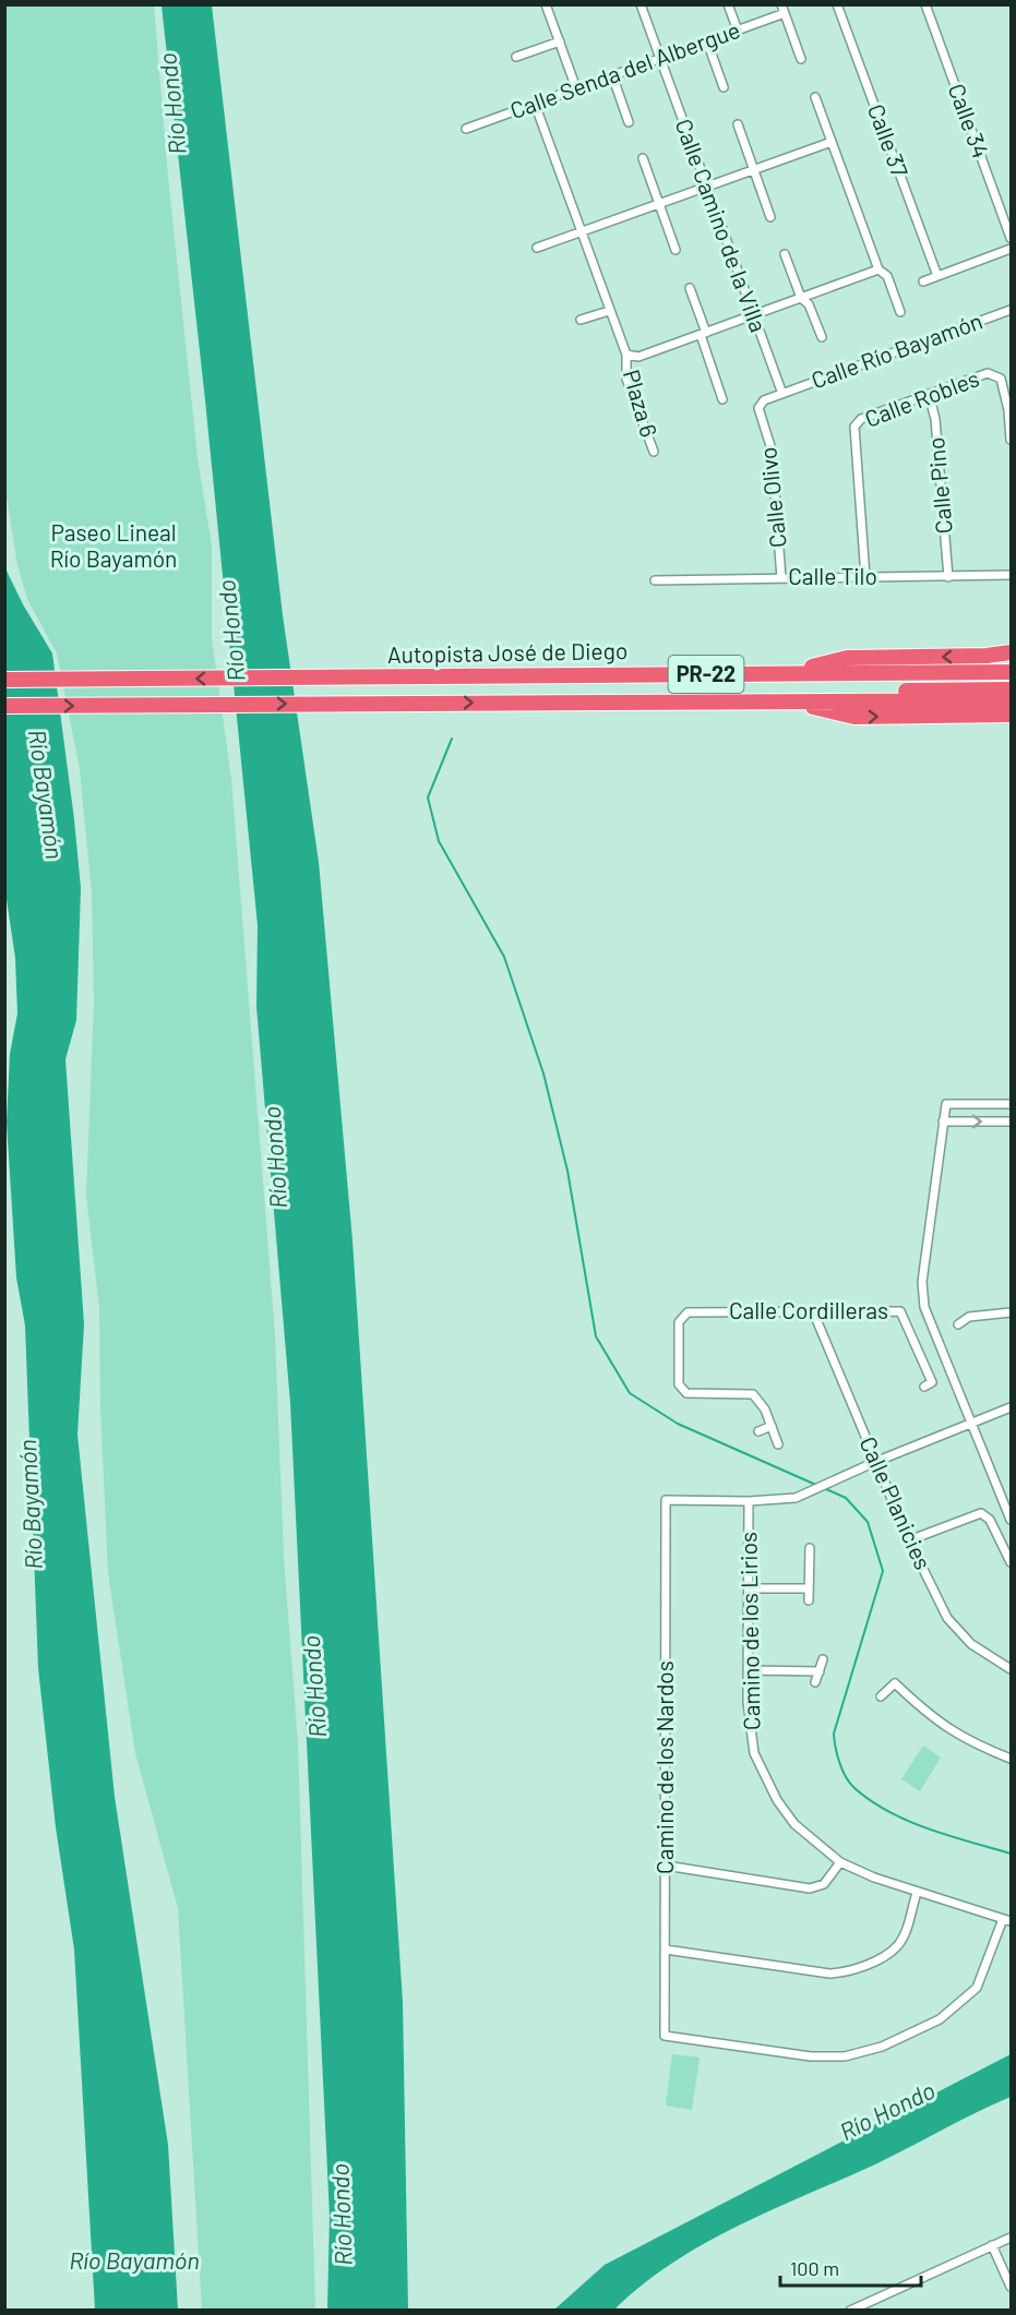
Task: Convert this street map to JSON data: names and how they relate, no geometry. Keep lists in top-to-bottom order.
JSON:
{
  "streets": {
    "highway": ["Autopista José de Diego", "PR-22"],
    "street": [
      "Calle Senda del Albergue",
      "Calle 34",
      "Calle 37",
      "Calle Camino de la Villa",
      "Calle Río Bayamón",
      "Calle Robles",
      "Plaza 6",
      "Calle Pino",
      "Calle Olivo",
      "Calle Tilo",
      "Calle Cordilleras",
      "Calle Planicies",
      "Camino de los Lirios",
      "Camino de los Nardos"
    ]
  },
  "crossings": [
    ["Calle Senda del Albergue", "Calle Camino de la Villa"],
    ["Calle Senda del Albergue", "Plaza 6"],
    ["Calle Camino de la Villa", "Calle Río Bayamón"],
    ["Calle Camino de la Villa", "Calle Olivo"],
    ["Calle Río Bayamón", "Calle Olivo"],
    ["Calle Robles", "Calle Pino"],
    ["Calle Robles", "Calle Tilo"],
    ["Calle Pino", "Calle Tilo"],
    ["Calle Olivo", "Calle Tilo"],
    ["Calle Cordilleras", "Calle Planicies"],
    ["Camino de los Lirios", "Camino de los Nardos"]
  ],
  "water": ["Río Hondo", "Río Bayamón"],
  "parks": ["Paseo Lineal Río Bayamón"],
  "scale_bar": "100 m"
}
